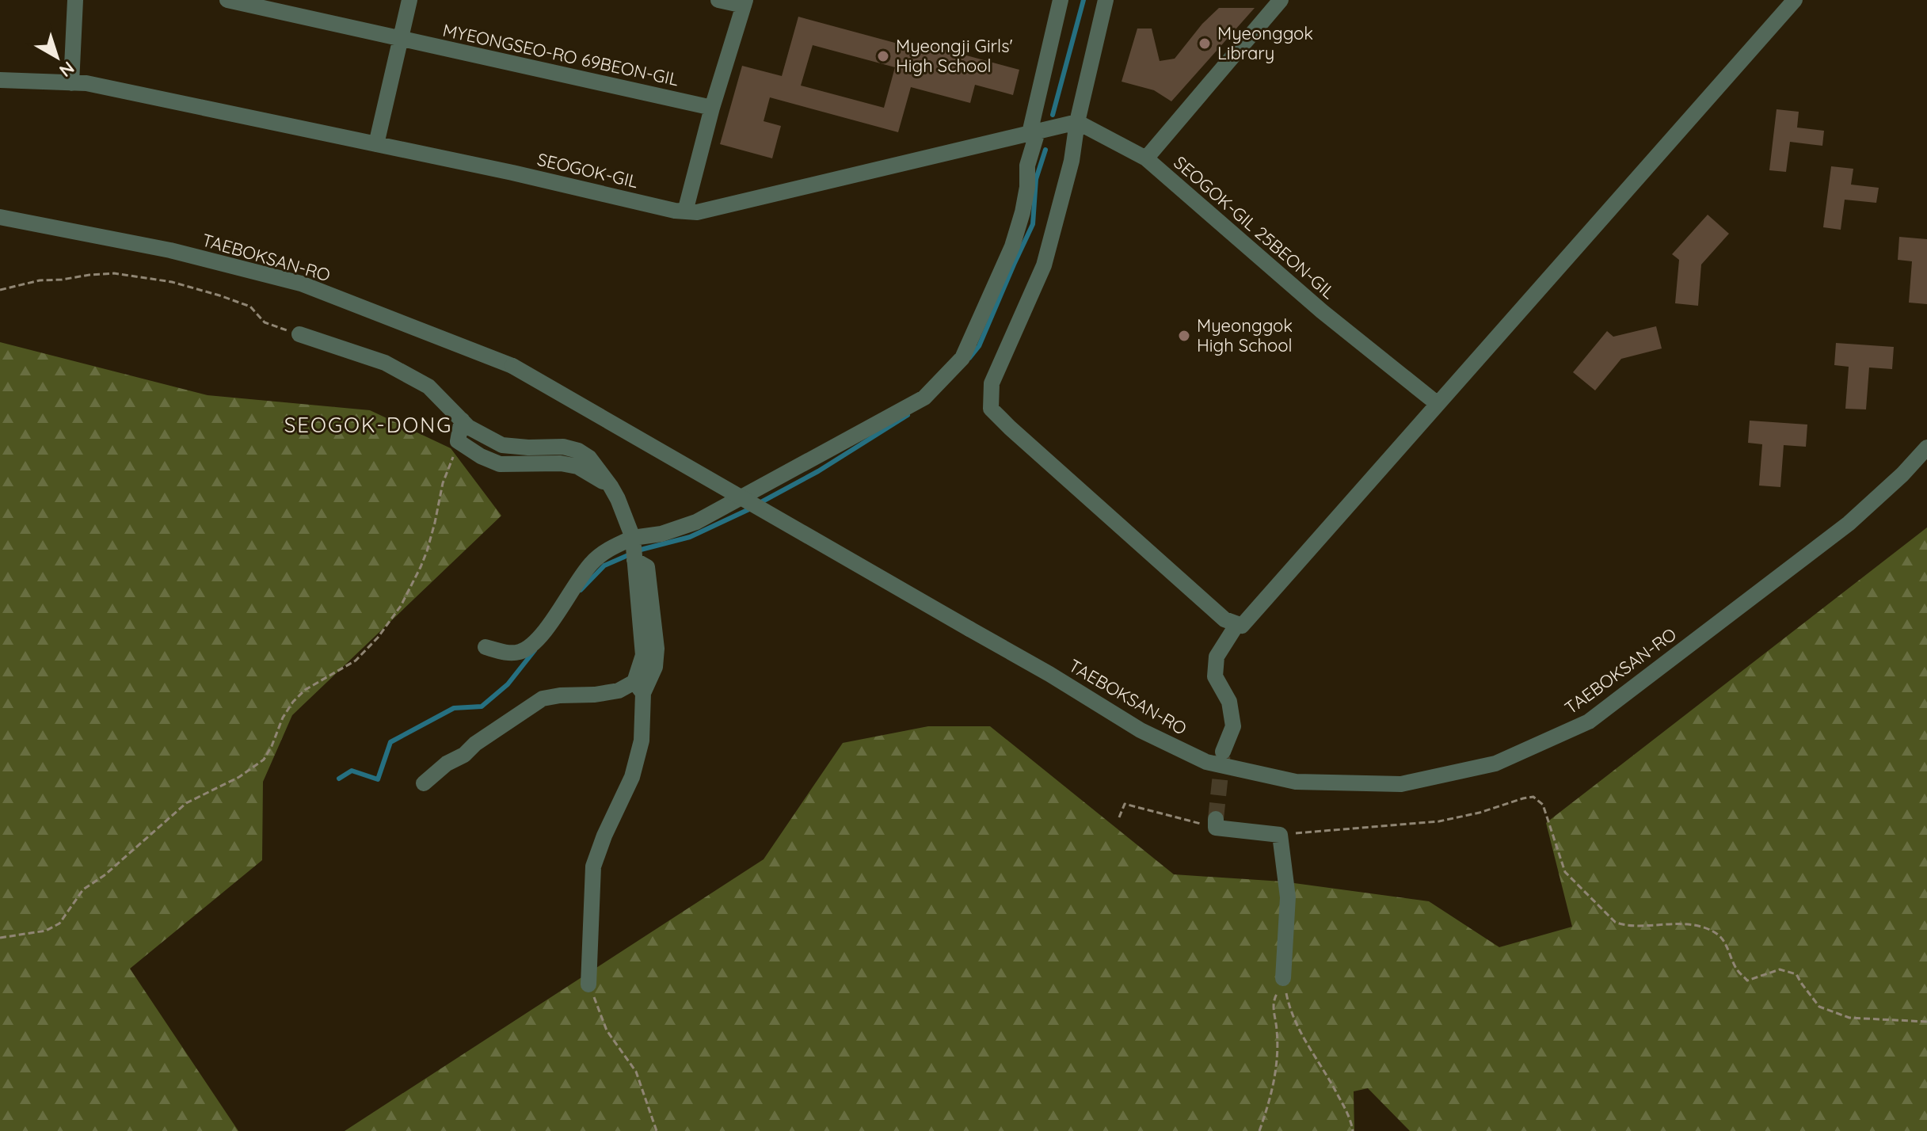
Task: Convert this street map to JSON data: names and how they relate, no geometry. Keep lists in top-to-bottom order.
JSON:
{
  "streets": {
    "street": [
      "MYEONGSEO-RO 69BEON-GIL",
      "SEOGOK-GIL",
      "SEOGOK-GIL 25BEON-GIL",
      "TAEBOKSAN-RO"
    ]
  },
  "districts": ["SEOGOK-DONG"],
  "places": ["Myeonggok Library", "Myeongji Girls' High School", "Myeonggok High School"],
  "north": "bottom right"
}
